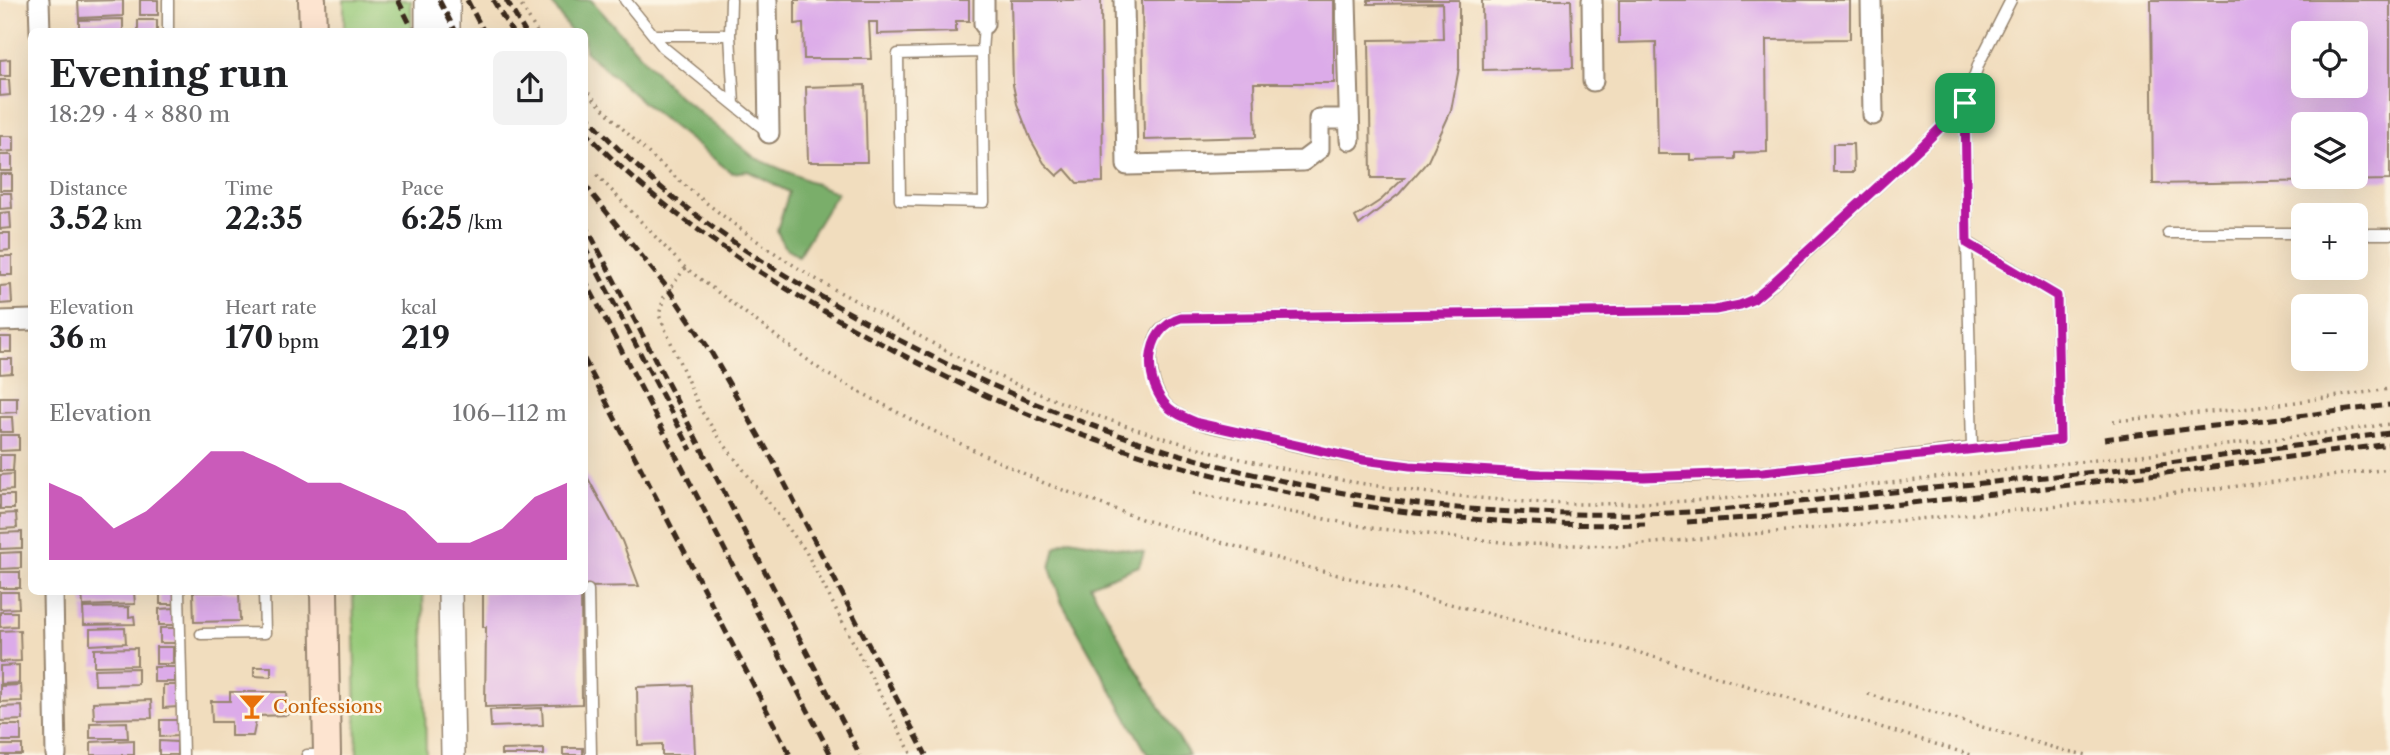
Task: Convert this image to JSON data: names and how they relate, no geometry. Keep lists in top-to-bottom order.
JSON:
{
  "places": {
    "bar": ["Confessions"]
  },
  "page": {
    "map_buttons": ["+", "−"],
    "heading": ["Evening run", "18:29 · 4 × 880 m"],
    "stats": [
      ["Distance", "3.52 km"],
      ["Time", "22:35"],
      ["Pace", "6:25 /km"],
      ["Elevation", "36 m"],
      ["Heart rate", "170 bpm"],
      ["kcal", "219"]
    ],
    "chart": ["Elevation", "106–112 m"]
  }
}
